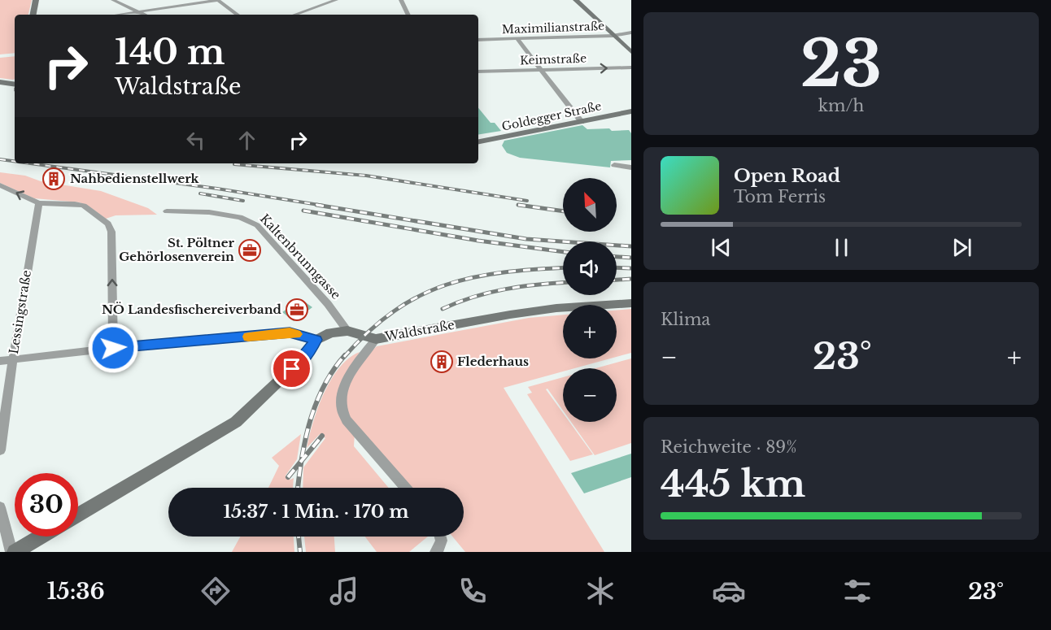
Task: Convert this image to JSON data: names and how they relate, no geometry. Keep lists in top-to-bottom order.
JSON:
{
  "streets": {
    "street": [
      "Maximilianstraße",
      "Keimstraße",
      "Goldegger Straße",
      "Kaltenbrunngasse",
      "Lessingstraße",
      "Waldstraße"
    ]
  },
  "crossings": [
    ["Kaltenbrunngasse", "Waldstraße"]
  ],
  "one_way": ["Keimstraße"],
  "places": {
    "building": ["Nahbedienstellwerk", "Flederhaus"],
    "office": ["St. Pöltner Gehörlosenverein", "NÖ Landesfischereiverband"]
  },
  "north": "top left",
  "page": {
    "tile": [
      ["23", "km/h"],
      "Klima",
      ["Reichweite · 89%", "445 km"]
    ],
    "turn": ["140 m", "Waldstraße"],
    "song": ["Open Road", "Tom Ferris"],
    "map_buttons": ["+", "−"],
    "heat": ["−", "23°", "+"],
    "limit": "30",
    "trip": "15:37 · 1 Min. · 170 m",
    "tabs": ["15:36", "23°"]
  }
}
